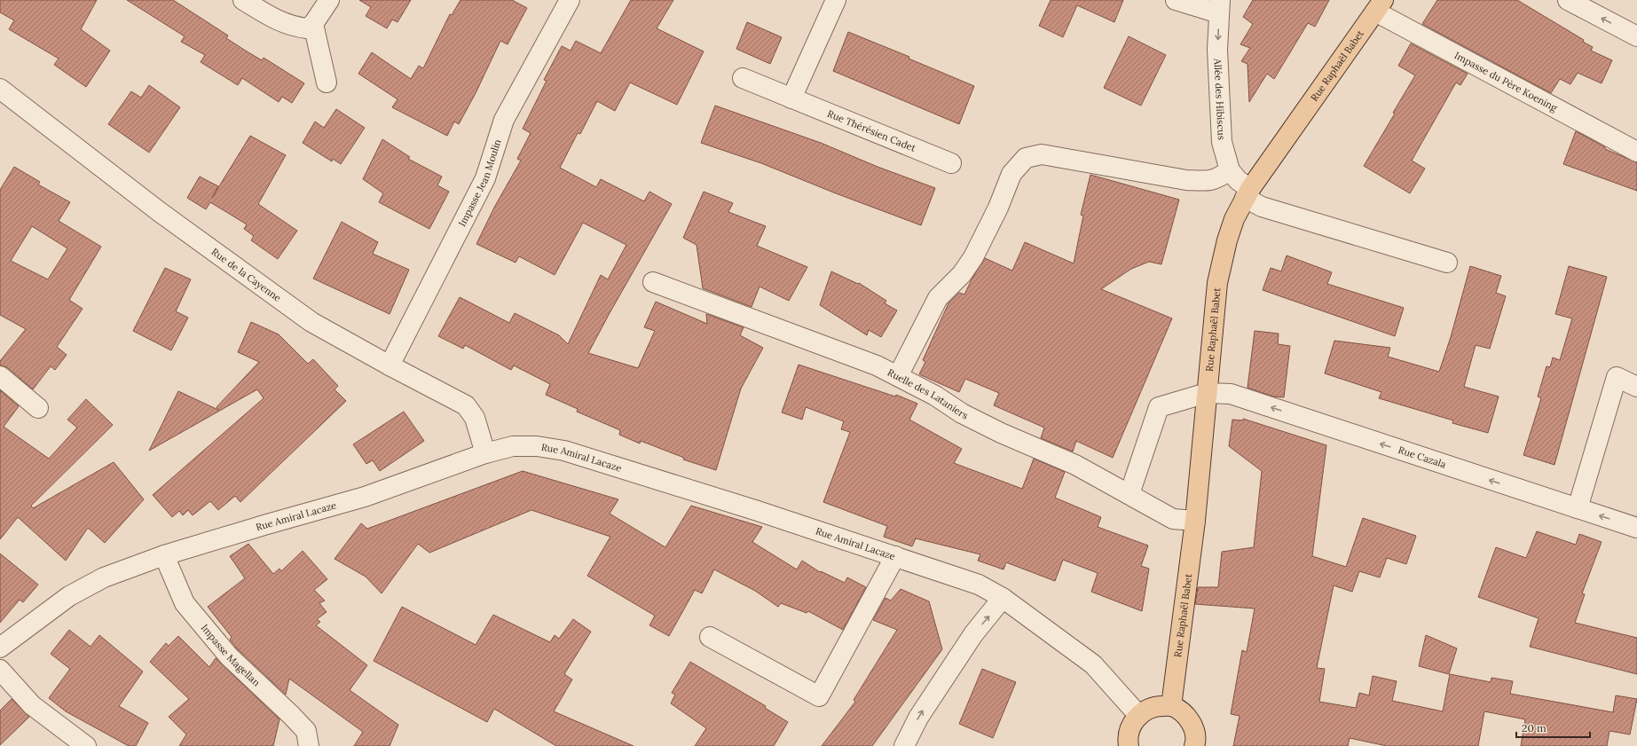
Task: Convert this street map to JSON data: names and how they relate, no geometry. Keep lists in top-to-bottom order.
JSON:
{
  "streets": {
    "main road": ["Rue Raphaël Babet"],
    "street": [
      "Impasse du Père Koening",
      "Allée des Hibiscus",
      "Rue Thérésien Cadet",
      "Impasse Jean Moulin",
      "Rue de la Cayenne",
      "Ruelle des Lataniers",
      "Rue Amiral Lacaze",
      "Rue Cazala",
      "Impasse Magellan"
    ]
  },
  "crossings": [
    ["Rue Raphaël Babet", "Impasse du Père Koening"],
    ["Rue Raphaël Babet", "Allée des Hibiscus"],
    ["Rue Raphaël Babet", "Ruelle des Lataniers"],
    ["Rue Raphaël Babet", "Rue Cazala"],
    ["Impasse Jean Moulin", "Rue de la Cayenne"],
    ["Rue de la Cayenne", "Rue Amiral Lacaze"],
    ["Ruelle des Lataniers", "Rue Cazala"],
    ["Rue Amiral Lacaze", "Impasse Magellan"]
  ],
  "one_way": ["Allée des Hibiscus", "Rue Cazala"],
  "scale_bar": "20 m"
}
